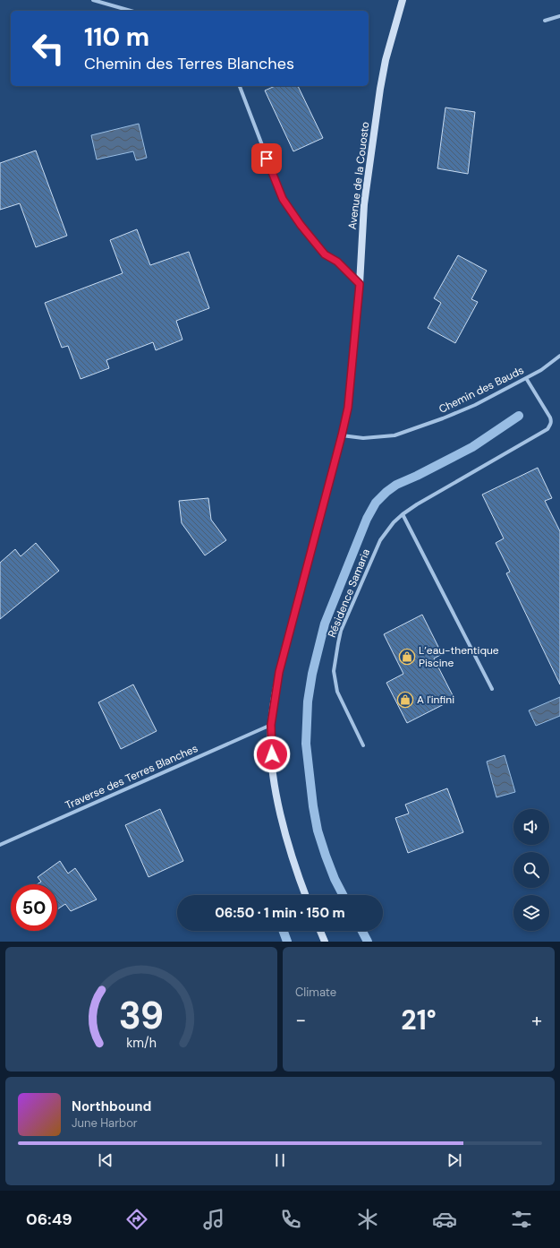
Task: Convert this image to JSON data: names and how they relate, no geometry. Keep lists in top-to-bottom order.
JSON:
{
  "streets": {
    "main road": ["Avenue de la Couosto"],
    "street": ["Chemin des Bauds", "Résidence Samaria", "Traverse des Terres Blanches"]
  },
  "crossings": [
    ["Avenue de la Couosto", "Chemin des Bauds"],
    ["Avenue de la Couosto", "Traverse des Terres Blanches"],
    ["Chemin des Bauds", "Résidence Samaria"]
  ],
  "places": {
    "shop": ["L’eau-thentique Piscine", "A l'infini"]
  },
  "page": {
    "turn": ["110 m", "Chemin des Terres Blanches"],
    "limit": "50",
    "trip": "06:50 · 1 min · 150 m",
    "tile": "Climate",
    "heat": ["−", "21°", "+"],
    "song": ["Northbound", "June Harbor"],
    "tabs": "06:49",
    "gauge": ["39", "km/h"]
  }
}
